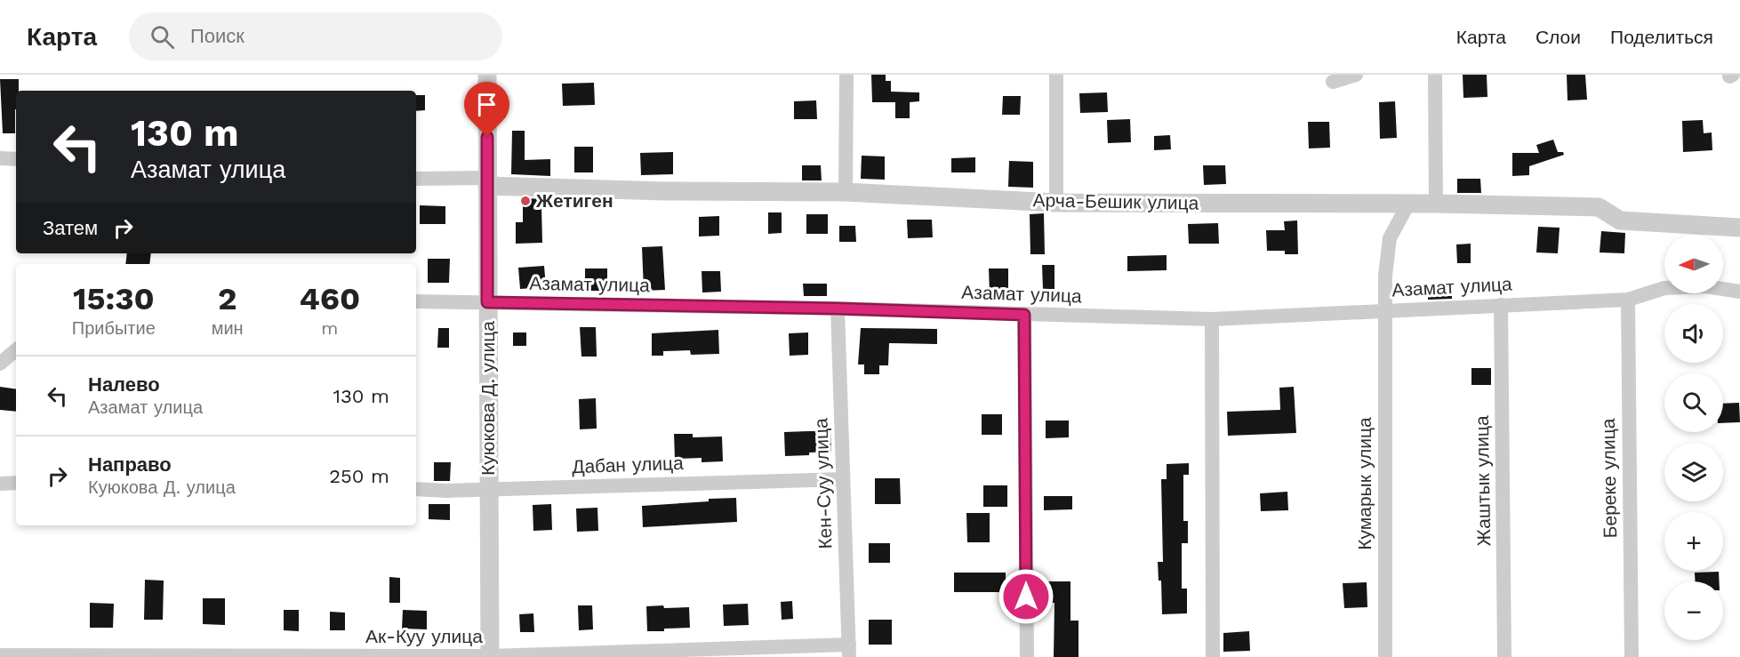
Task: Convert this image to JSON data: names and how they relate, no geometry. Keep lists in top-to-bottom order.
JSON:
{
  "streets": {
    "street": [
      "Арча-Бешик улица",
      "Азамат улица",
      "Куюкова Д. улица",
      "Дабан улица",
      "Береке улица",
      "Жаштык улица",
      "Кен-Суу улица",
      "Кумарык улица",
      "Ак-Куу улица"
    ]
  },
  "crossings": [
    ["Арча-Бешик улица", "Куюкова Д. улица"],
    ["Арча-Бешик улица", "Кумарык улица"],
    ["Азамат улица", "Куюкова Д. улица"],
    ["Азамат улица", "Береке улица"],
    ["Азамат улица", "Жаштык улица"],
    ["Азамат улица", "Кен-Суу улица"],
    ["Азамат улица", "Кумарык улица"],
    ["Куюкова Д. улица", "Дабан улица"],
    ["Куюкова Д. улица", "Ак-Куу улица"],
    ["Дабан улица", "Кен-Суу улица"],
    ["Кен-Суу улица", "Ак-Куу улица"]
  ],
  "places": ["Жетиген"],
  "north": "left",
  "page": {
    "header": "Карта",
    "search": "Поиск",
    "nav": ["Карта", "Слои", "Поделиться"],
    "turn": ["130 m", "Азамат улица"],
    "then": "Затем",
    "map_buttons": ["+", "−"],
    "eta": [
      "15:30",
      "Прибытие",
      "2",
      "мин",
      "460",
      "m"
    ],
    "list": [
      {
        "name": "Налево",
        "note": "Азамат улица",
        "value": "130 m"
      },
      {
        "name": "Направо",
        "note": "Куюкова Д. улица",
        "value": "250 m"
      }
    ]
  }
}
